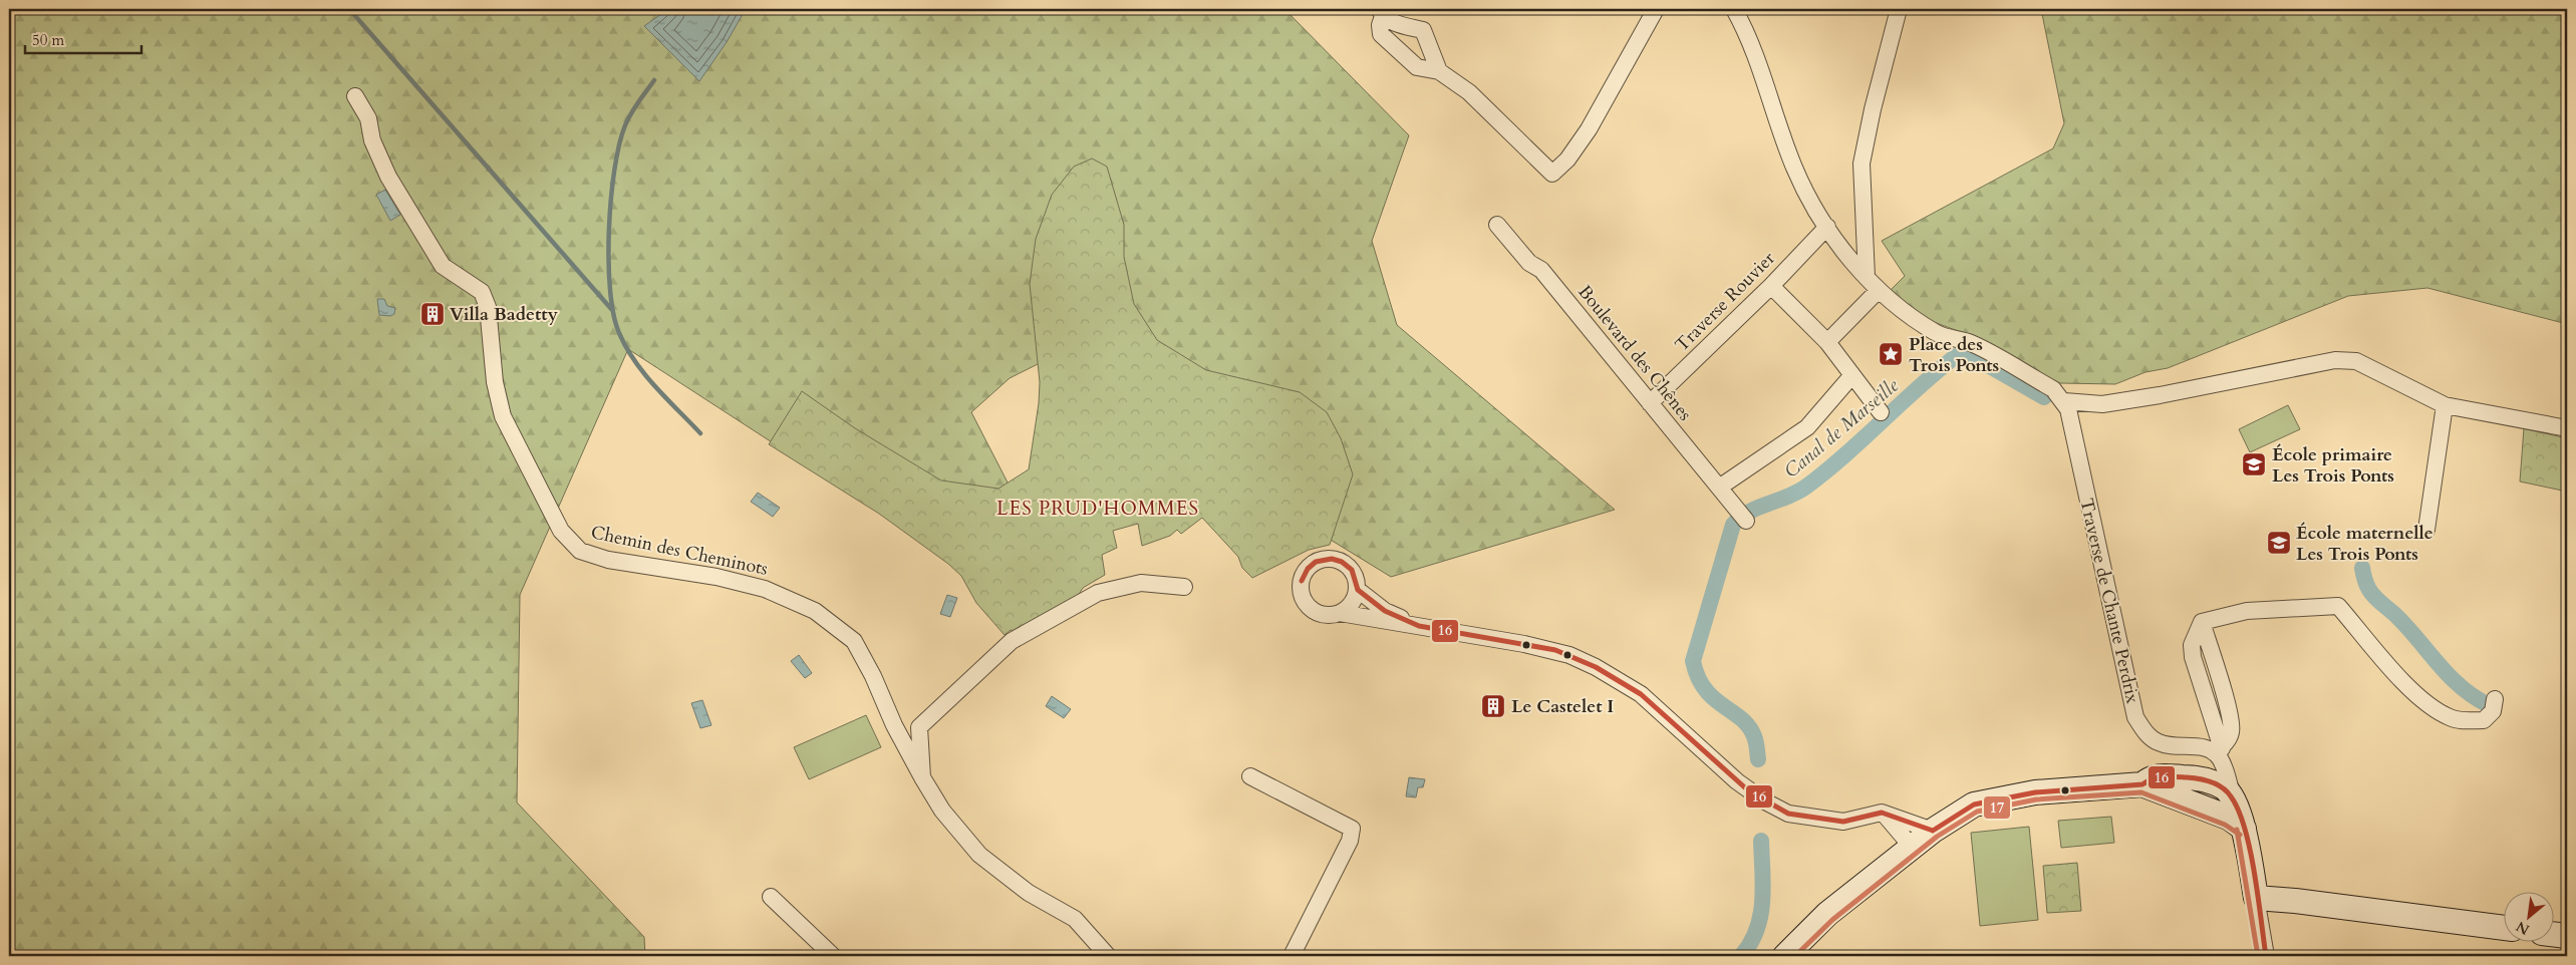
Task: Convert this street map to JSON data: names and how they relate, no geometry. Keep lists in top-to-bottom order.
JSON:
{
  "streets": {
    "street": [
      "Traverse Rouvier",
      "Boulevard des Chênes",
      "Chemin des Cheminots",
      "Traverse de Chante Perdrix"
    ]
  },
  "crossings": [
    ["Traverse Rouvier", "Boulevard des Chênes"]
  ],
  "districts": ["LES PRUD'HOMMES"],
  "water": ["Canal de Marseille"],
  "places": {
    "building": ["Villa Badetty", "Le Castelet I"],
    "place": ["Place des Trois Ponts"],
    "school or university": ["École primaire Les Trois Ponts", "École maternelle Les Trois Ponts"]
  },
  "lines": ["transit line 16", "transit line 17"],
  "scale_bar": "50 m",
  "north": "bottom left"
}
